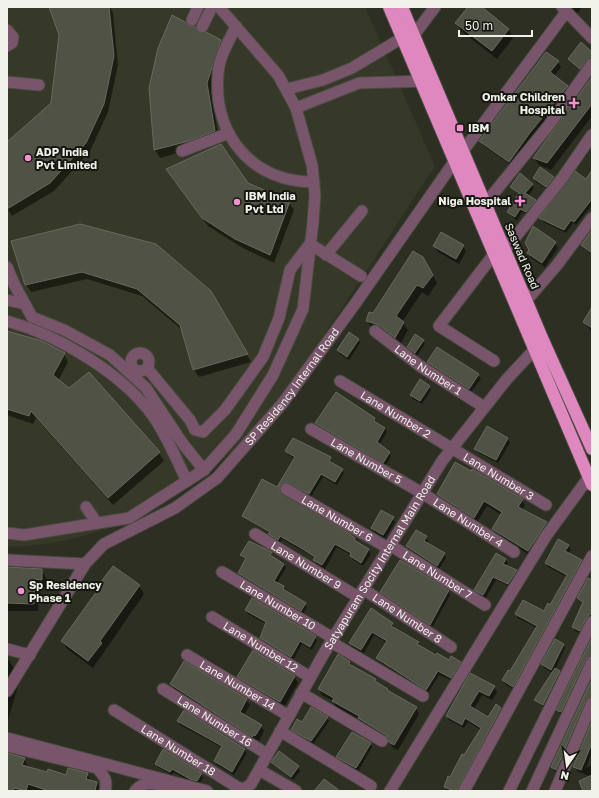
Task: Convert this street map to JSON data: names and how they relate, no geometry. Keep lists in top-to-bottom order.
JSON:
{
  "streets": {
    "highway": ["Saswad Road"],
    "street": [
      "Lane Number 1",
      "SP Residency Internal Road",
      "Lane Number 2",
      "Lane Number 5",
      "Lane Number 3",
      "Lane Number 6",
      "Lane Number 4",
      "Satyapuram Socity Internal Main Road",
      "Lane Number 9",
      "Lane Number 7",
      "Lane Number 10",
      "Lane Number 8",
      "Lane Number 12",
      "Lane Number 14",
      "Lane Number 16",
      "Lane Number 18"
    ]
  },
  "crossings": [
    ["Saswad Road", "SP Residency Internal Road"],
    ["Saswad Road", "Satyapuram Socity Internal Main Road"],
    ["Lane Number 1", "Satyapuram Socity Internal Main Road"],
    ["Lane Number 2", "Lane Number 3"],
    ["Lane Number 2", "Satyapuram Socity Internal Main Road"],
    ["Lane Number 5", "Lane Number 4"],
    ["Lane Number 5", "Satyapuram Socity Internal Main Road"],
    ["Lane Number 3", "Satyapuram Socity Internal Main Road"],
    ["Lane Number 6", "Satyapuram Socity Internal Main Road"],
    ["Lane Number 6", "Lane Number 7"],
    ["Lane Number 4", "Satyapuram Socity Internal Main Road"],
    ["Satyapuram Socity Internal Main Road", "Lane Number 9"],
    ["Satyapuram Socity Internal Main Road", "Lane Number 7"],
    ["Satyapuram Socity Internal Main Road", "Lane Number 10"],
    ["Satyapuram Socity Internal Main Road", "Lane Number 8"],
    ["Satyapuram Socity Internal Main Road", "Lane Number 12"],
    ["Satyapuram Socity Internal Main Road", "Lane Number 14"],
    ["Satyapuram Socity Internal Main Road", "Lane Number 16"],
    ["Satyapuram Socity Internal Main Road", "Lane Number 18"],
    ["Lane Number 9", "Lane Number 8"]
  ],
  "places": {
    "health": ["Omkar Children Hospital", "Niga Hospital"],
    "transit": ["IBM"],
    "other": ["ADP India Pvt Limited", "IBM India Pvt Ltd", "Sp Residency Phase 1"]
  },
  "scale_bar": "50 m",
  "north": "bottom"
}
